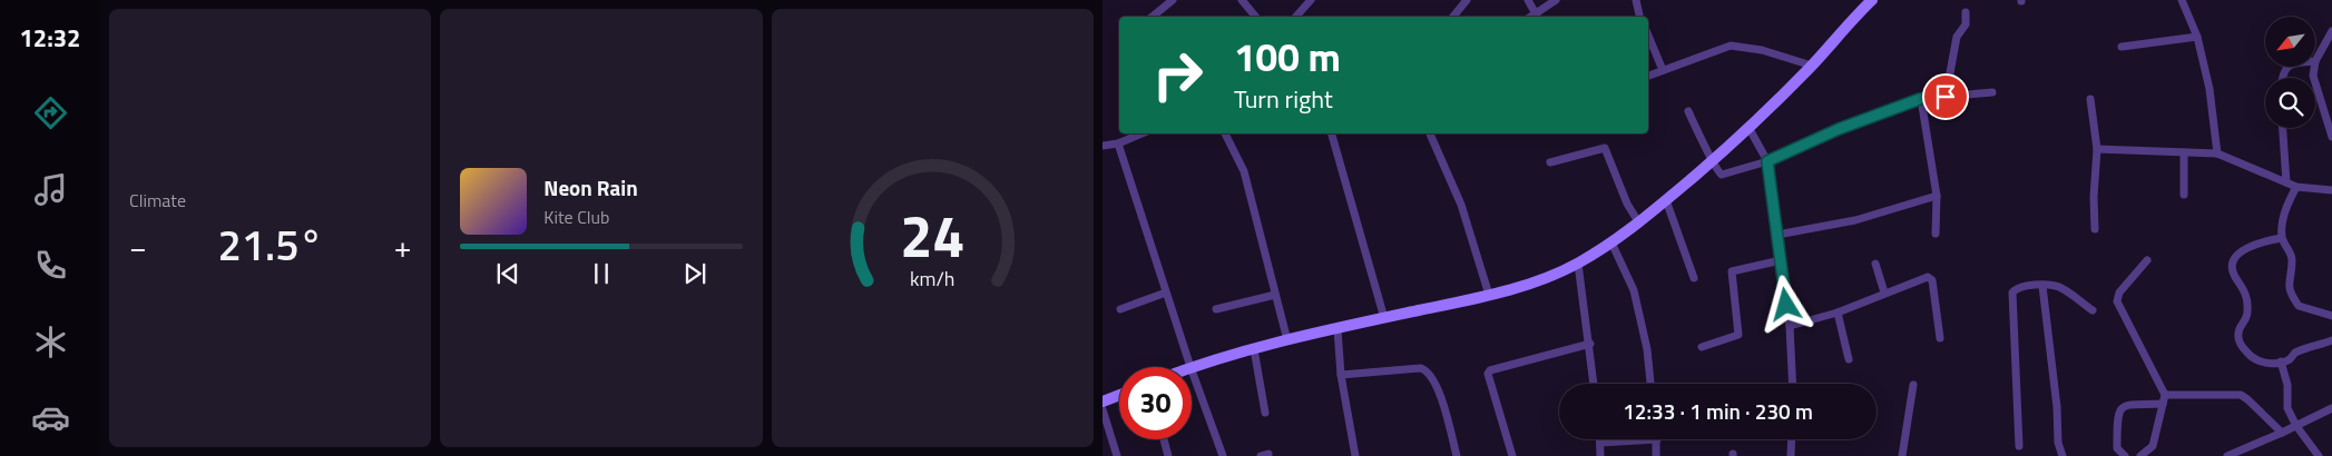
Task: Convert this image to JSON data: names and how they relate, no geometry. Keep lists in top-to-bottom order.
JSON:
{
  "north": "bottom left",
  "page": {
    "tabs": "12:32",
    "tile": "Climate",
    "turn": ["100 m", "Turn right"],
    "song": ["Neon Rain", "Kite Club"],
    "heat": ["−", "21.5°", "+"],
    "limit": "30",
    "trip": "12:33 · 1 min · 230 m",
    "gauge": ["24", "km/h"]
  }
}
